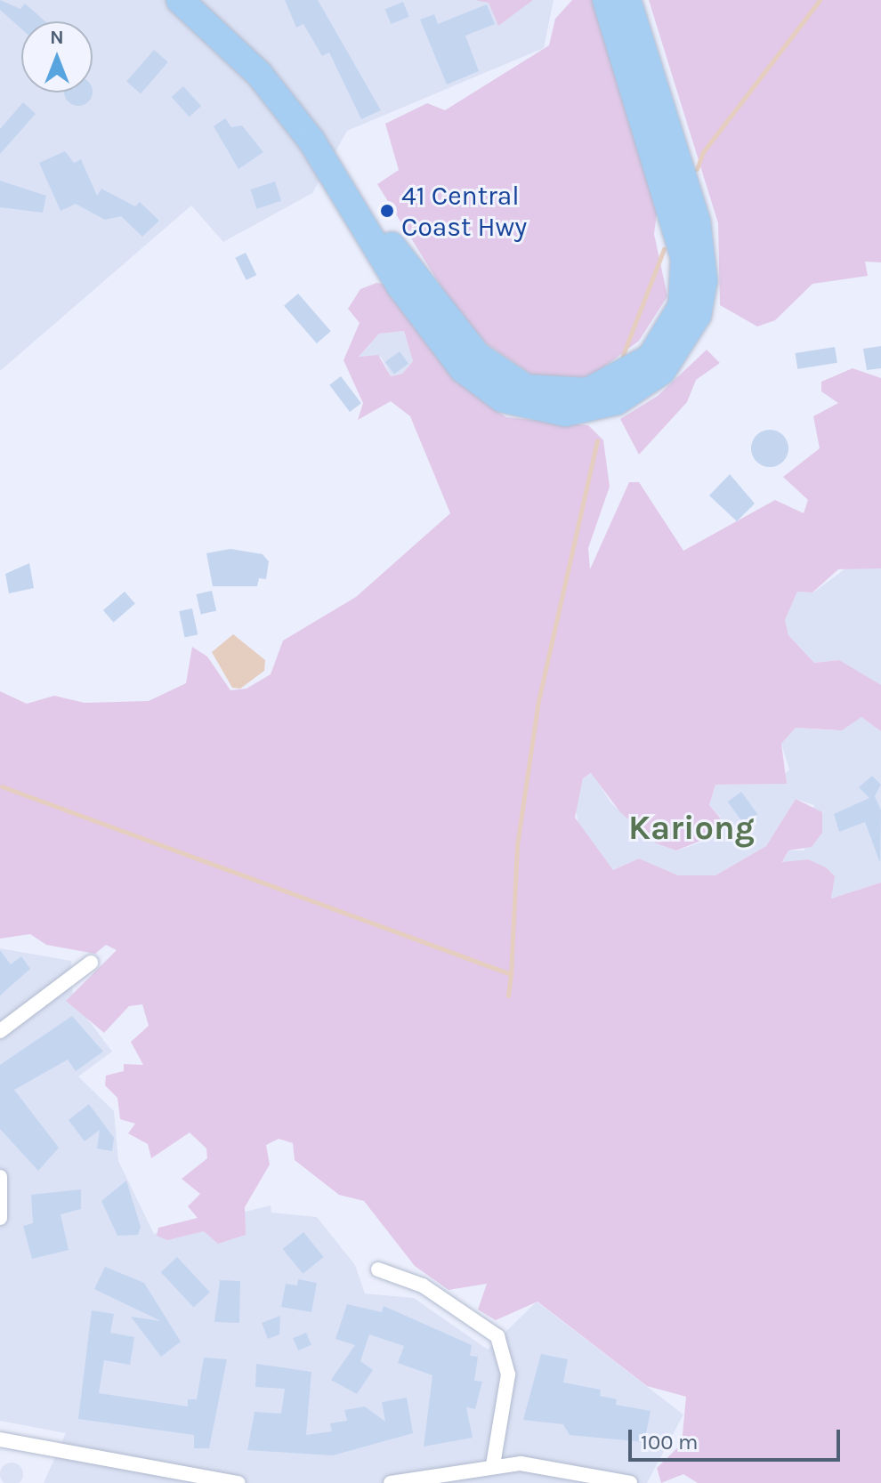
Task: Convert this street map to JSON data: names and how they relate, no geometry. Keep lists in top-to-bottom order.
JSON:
{
  "districts": ["Kariong"],
  "places": ["41 Central Coast Hwy"],
  "scale_bar": "100 m",
  "north": "top"
}
